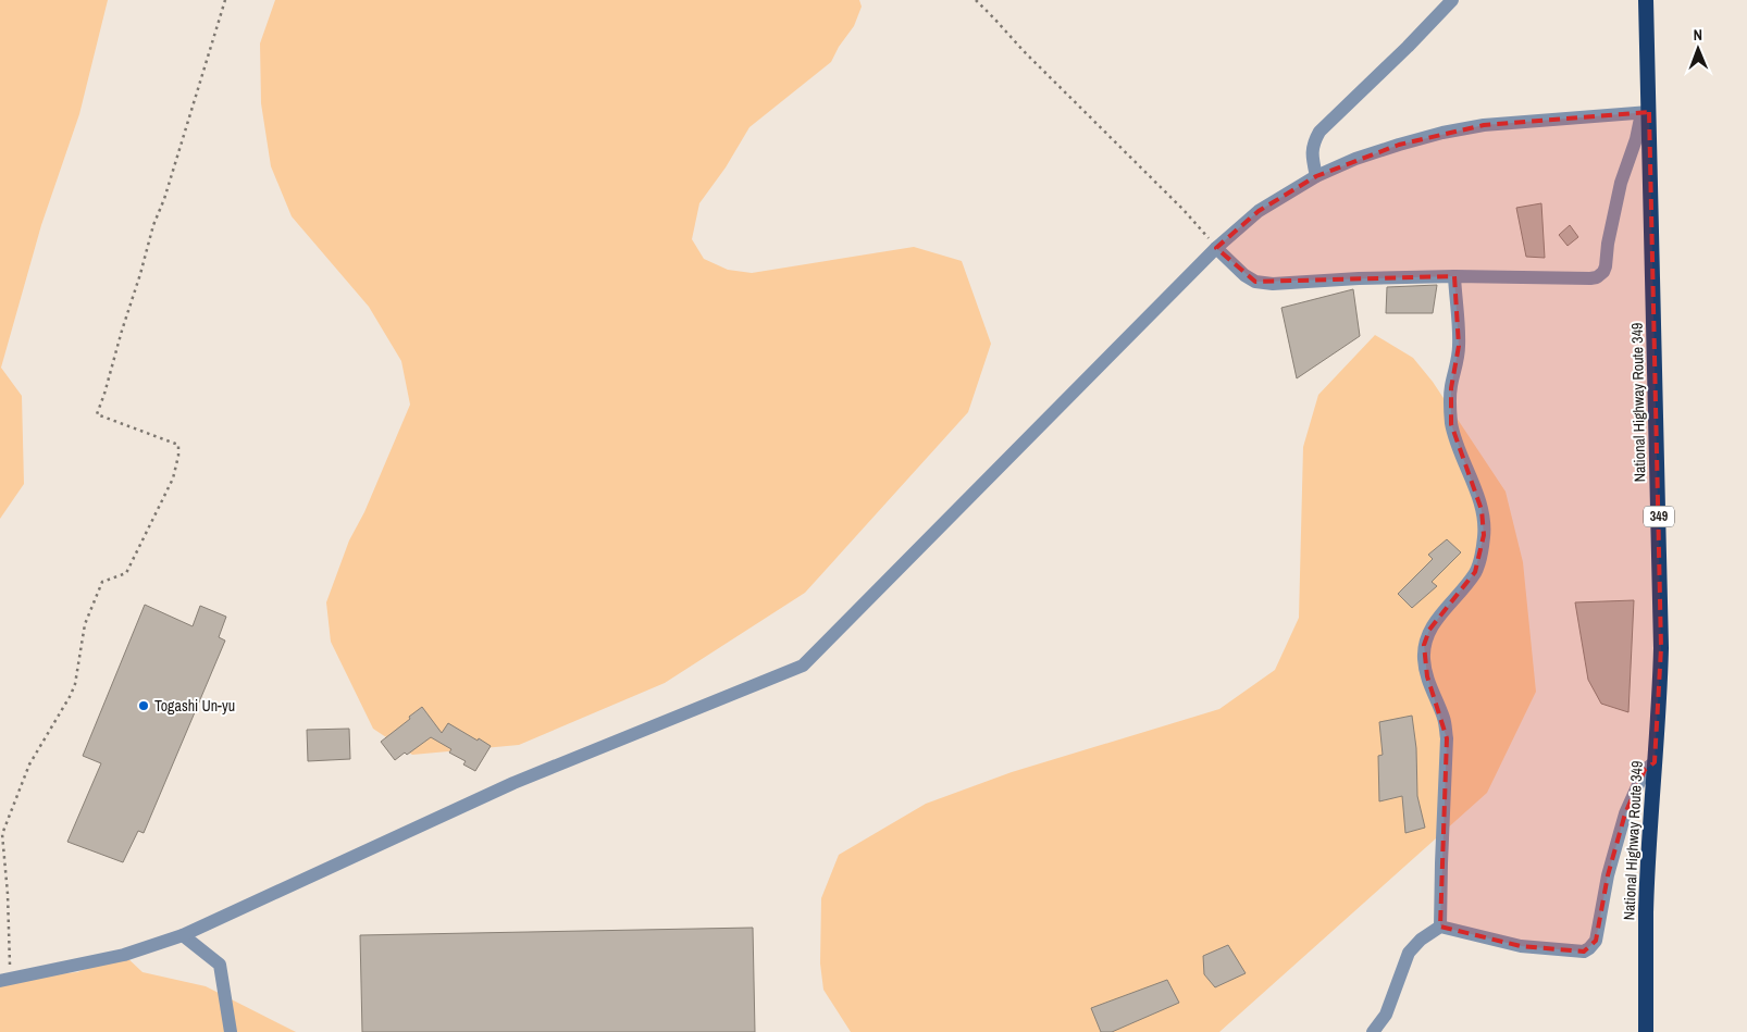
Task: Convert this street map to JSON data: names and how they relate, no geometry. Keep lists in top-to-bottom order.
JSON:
{
  "streets": {
    "highway": ["National Highway Route 349", "349"]
  },
  "places": ["Togashi Un-yu"],
  "north": "top"
}
